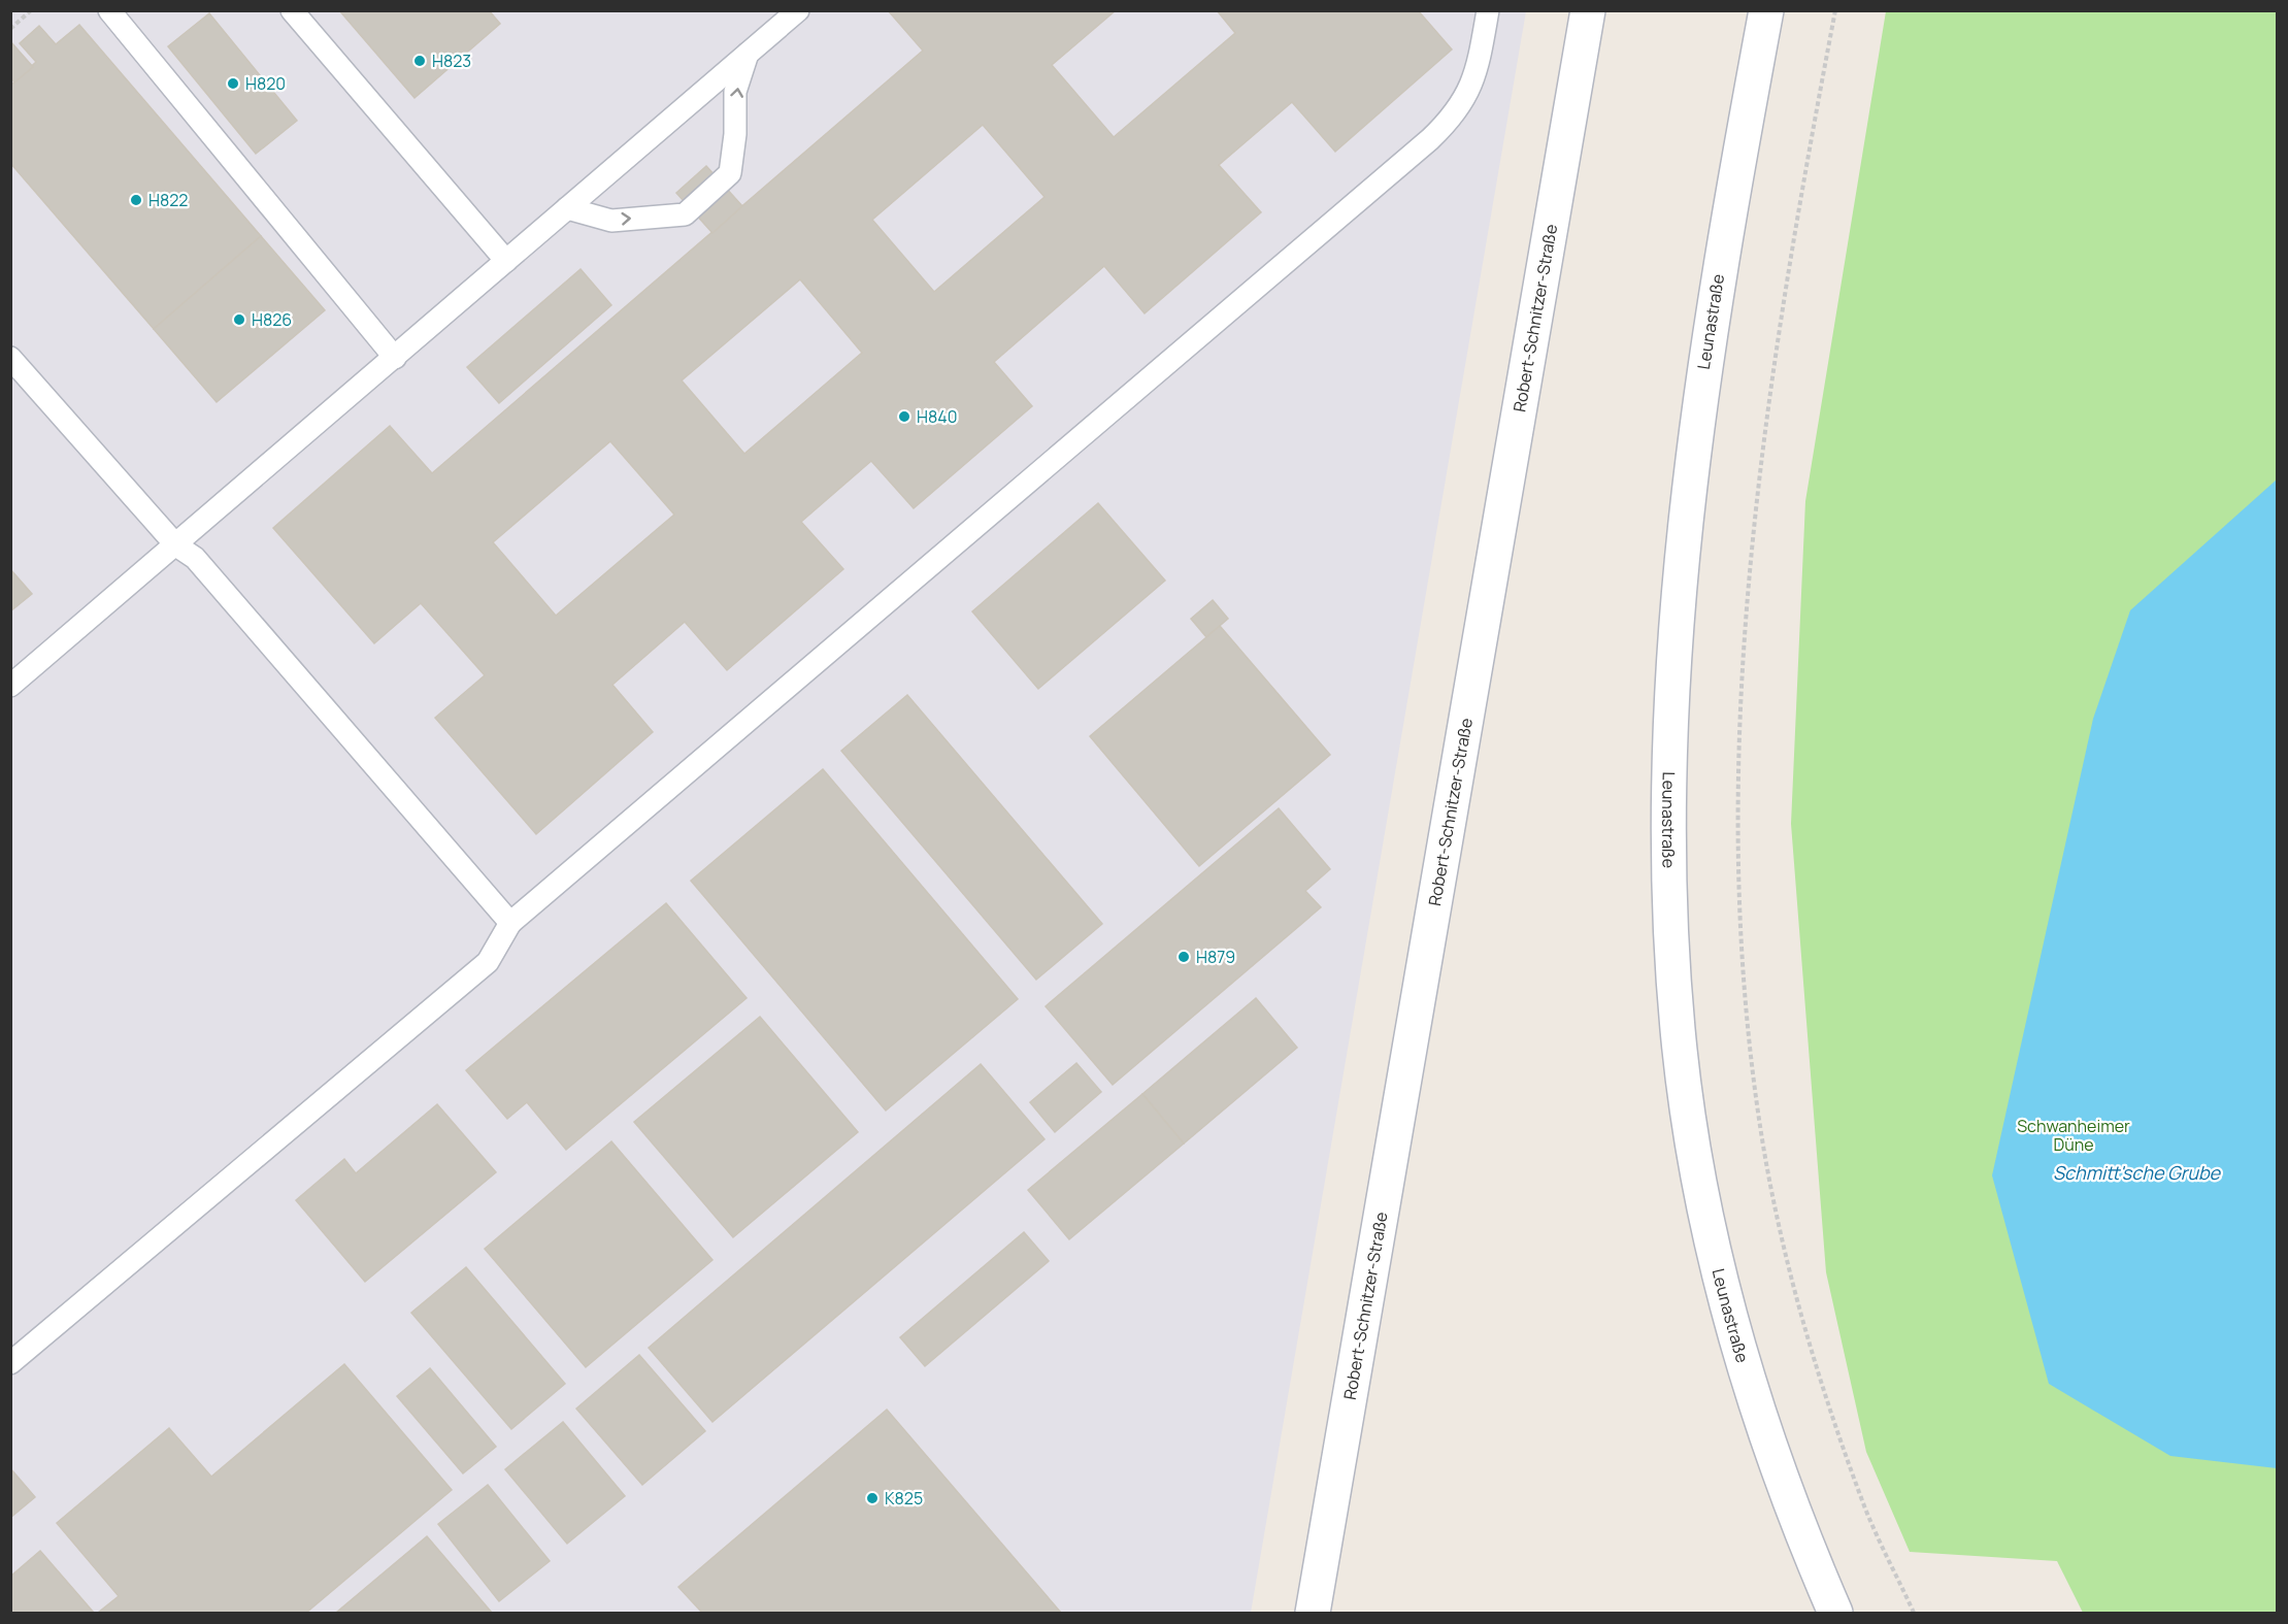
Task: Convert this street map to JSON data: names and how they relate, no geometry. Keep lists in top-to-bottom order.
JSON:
{
  "streets": {
    "main road": ["Robert-Schnitzer-Straße", "Leunastraße"]
  },
  "water": ["Schmitt'sche Grube"],
  "parks": ["Schwanheimer Düne"],
  "places": [
    "H823",
    "H820",
    "H822",
    "H826",
    "H840",
    "H879",
    "K825"
  ]
}
